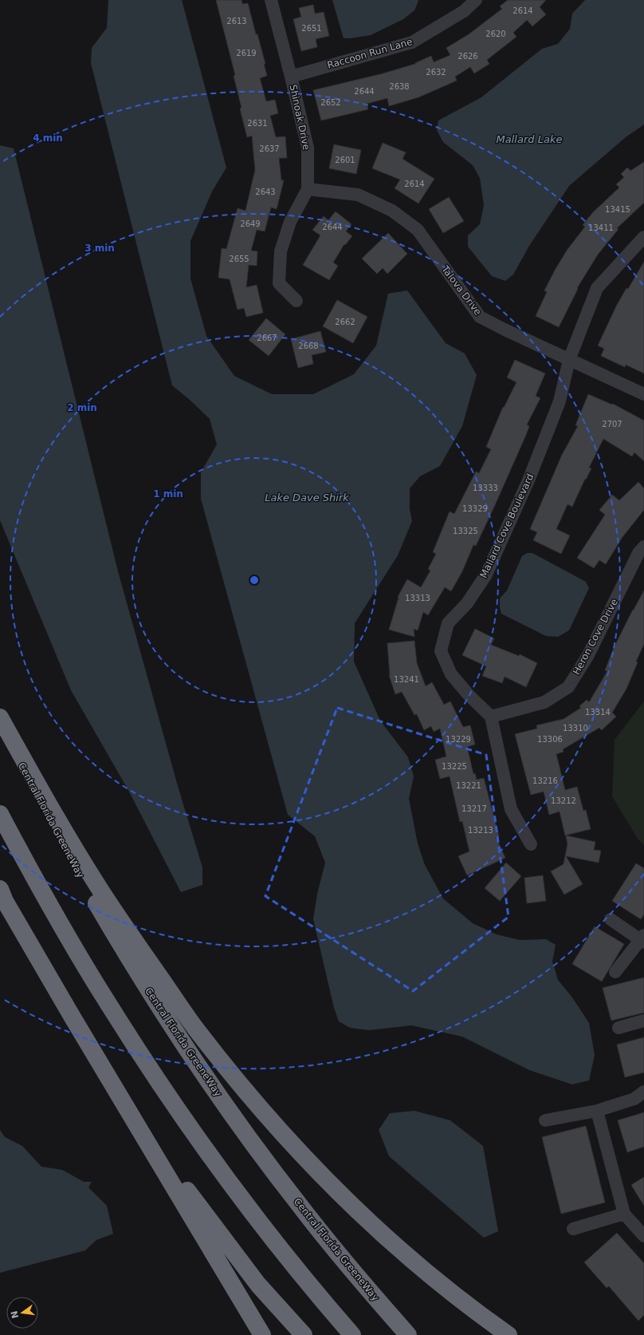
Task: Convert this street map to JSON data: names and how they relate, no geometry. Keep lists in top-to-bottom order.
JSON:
{
  "streets": {
    "highway": ["Central Florida GreeneWay"],
    "street": [
      "Raccoon Run Lane",
      "Shinoak Drive",
      "Talova Drive",
      "Mallard Cove Boulevard",
      "Heron Cove Drive"
    ]
  },
  "crossings": [
    ["Raccoon Run Lane", "Shinoak Drive"],
    ["Shinoak Drive", "Talova Drive"],
    ["Talova Drive", "Mallard Cove Boulevard"],
    ["Mallard Cove Boulevard", "Heron Cove Drive"]
  ],
  "water": ["Mallard Lake", "Lake Dave Shirk"],
  "house_numbers": [
    "2614",
    "2613",
    "2651",
    "2620",
    "2619",
    "2626",
    "2632",
    "2638",
    "2644",
    "2652",
    "2631",
    "2637",
    "2601",
    "2614",
    "2643",
    "13415",
    "2649",
    "2644",
    "13411",
    "2655",
    "2662",
    "2667",
    "2668",
    "2707",
    "13333",
    "13329",
    "13325",
    "13313",
    "13241",
    "13314",
    "13310",
    "13229",
    "13306",
    "13225",
    "13216",
    "13221",
    "13212",
    "13217",
    "13213"
  ],
  "north": "left",
  "rings": [
    "4 min",
    "3 min",
    "2 min",
    "1 min"
  ]
}
